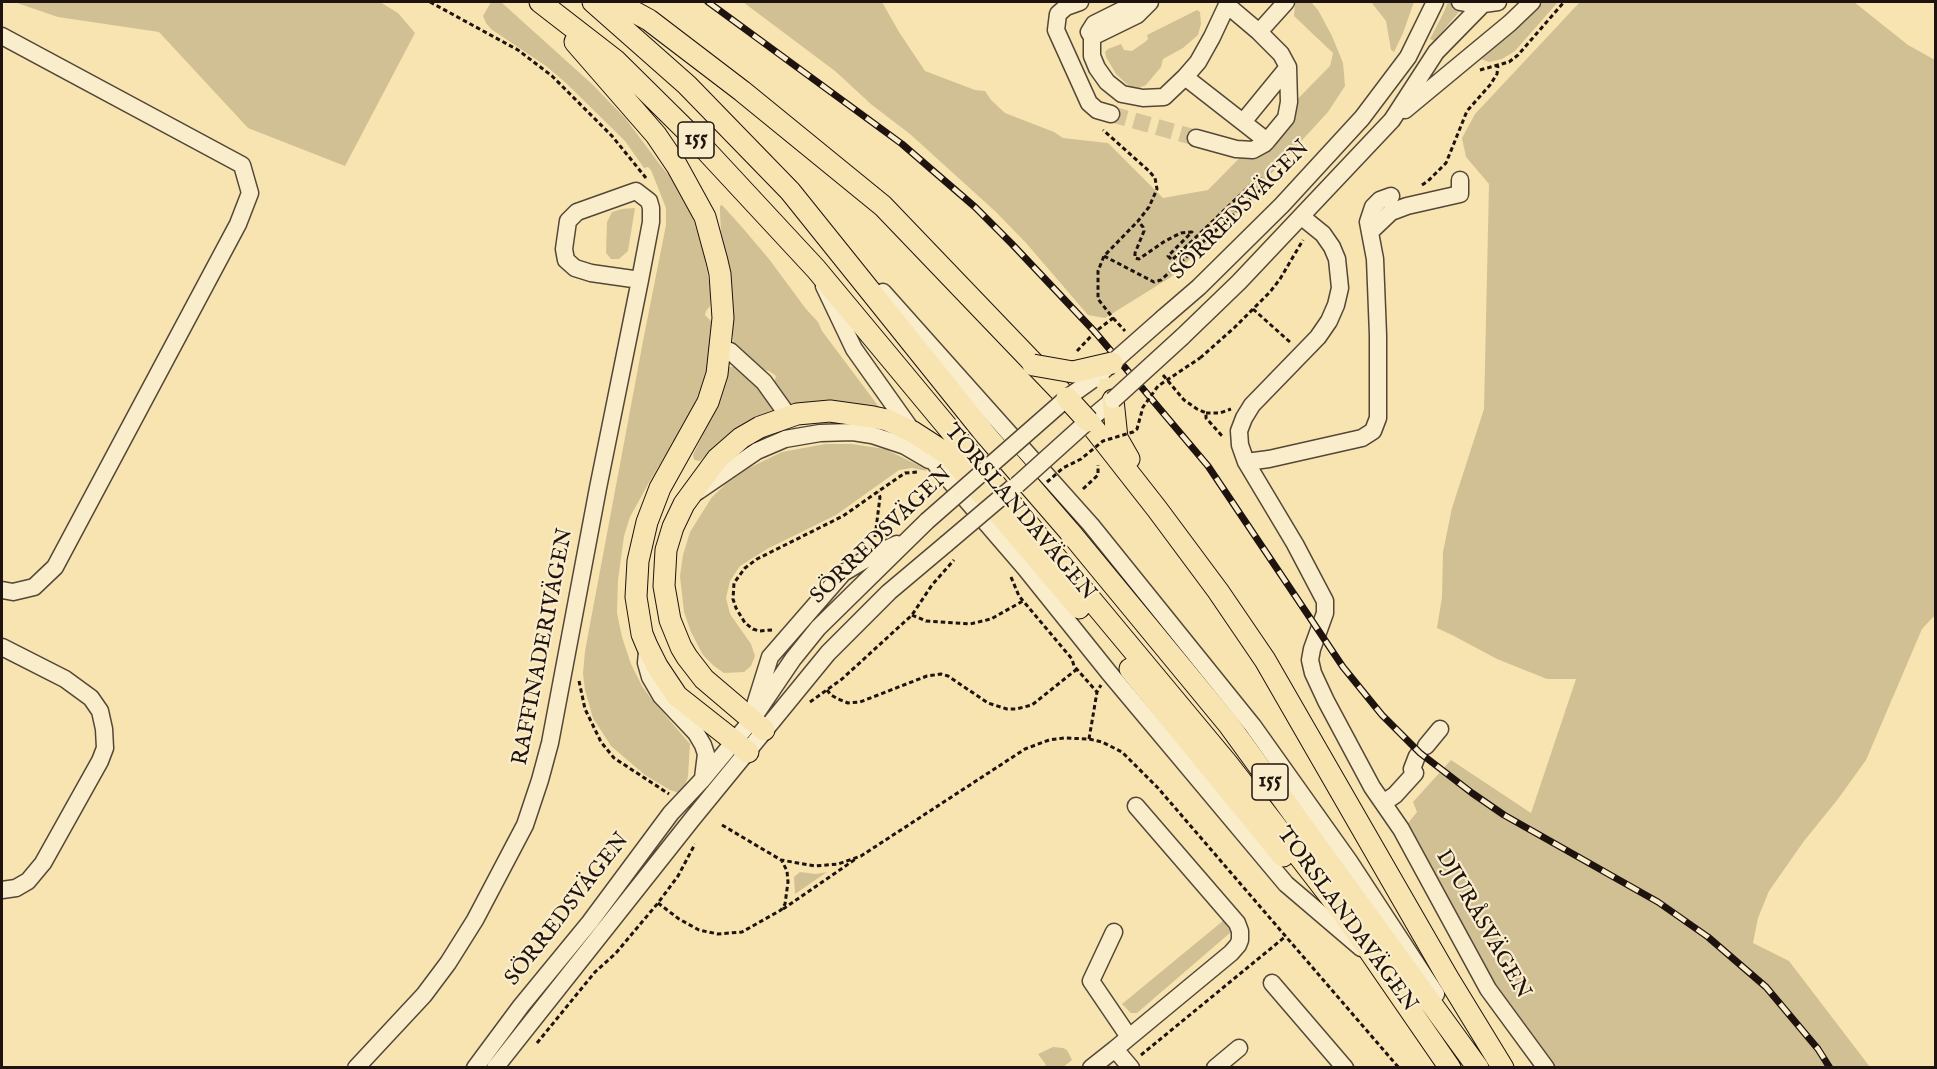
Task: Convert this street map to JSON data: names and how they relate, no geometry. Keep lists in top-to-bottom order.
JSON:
{
  "streets": {
    "main road": ["155", "TORSLANDAVÄGEN"],
    "street": ["SÖRREDSVÄGEN", "RAFFINADERIVÄGEN", "DJURÅSVÄGEN"]
  },
  "crossings": [
    ["SÖRREDSVÄGEN", "DJURÅSVÄGEN"]
  ]
}
